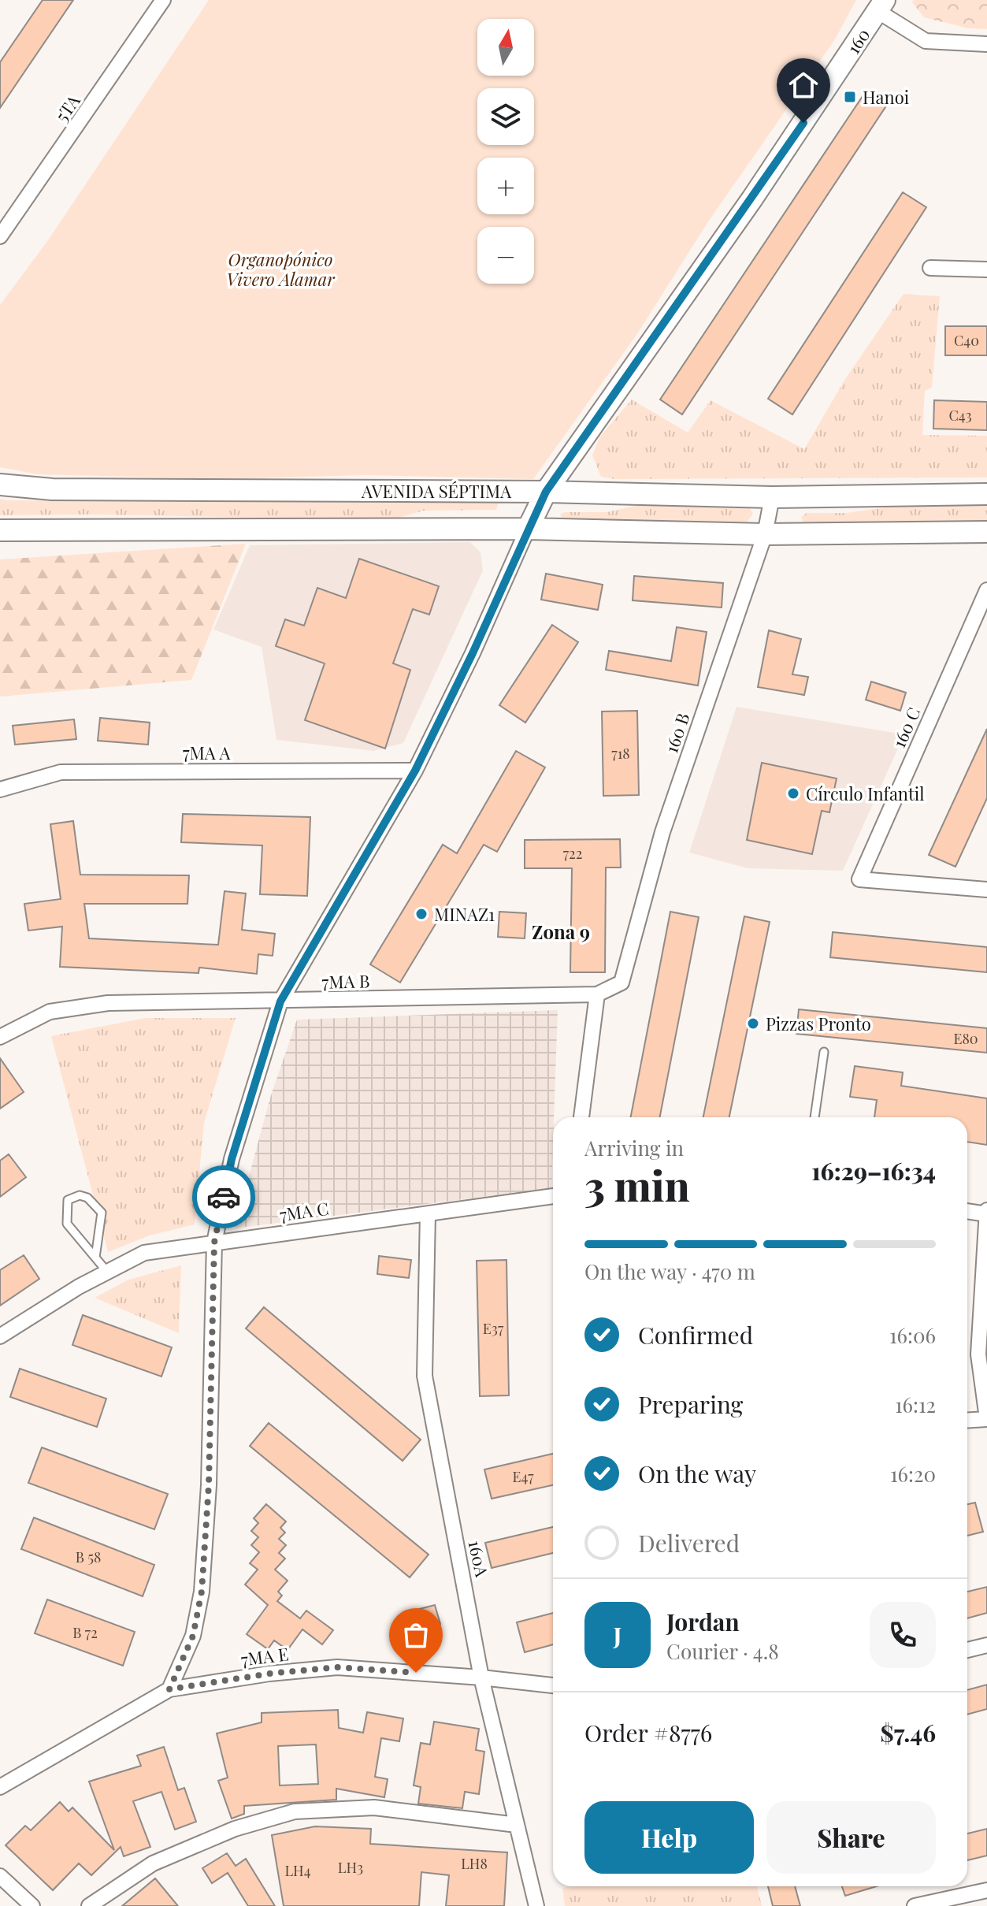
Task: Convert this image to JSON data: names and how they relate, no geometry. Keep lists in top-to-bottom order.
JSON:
{
  "streets": {
    "main road": ["160", "AVENIDA SÉPTIMA"],
    "street": [
      "5TA",
      "160 C",
      "160 B",
      "7MA A",
      "7MA B",
      "7MA C",
      "160A",
      "7MA E"
    ]
  },
  "crossings": [
    ["160", "AVENIDA SÉPTIMA"],
    ["160", "7MA A"],
    ["160", "7MA B"],
    ["160", "7MA C"],
    ["160", "7MA E"],
    ["AVENIDA SÉPTIMA", "160 B"],
    ["160 B", "7MA B"],
    ["7MA C", "160A"],
    ["160A", "7MA E"]
  ],
  "districts": ["Zona 9"],
  "parks": ["Organopónico Vivero Alamar"],
  "places": {
    "transit": ["Hanoi"],
    "other": ["Círculo Infantil", "MINAZ1", "Pizzas Pronto"]
  },
  "house_numbers": [
    "C40",
    "C43",
    "718",
    "722",
    "E80",
    "E37",
    "E47",
    "B 58",
    "B 72",
    "LH8",
    "LH3",
    "LH4"
  ],
  "north": "top",
  "page": {
    "map_buttons": ["+", "−"],
    "heading": ["3 min", "Arriving in", "16:29–16:34"],
    "panel": [
      "Jordan",
      "Courier · 4.8",
      "Order #8776",
      "$7.46"
    ],
    "bar": "On the way · 470 m",
    "list": [
      ["Confirmed", "16:06"],
      ["Preparing", "16:12"],
      ["On the way", "16:20"],
      "Delivered"
    ],
    "round": "J",
    "buttons": ["Help", "Share"]
  }
}
